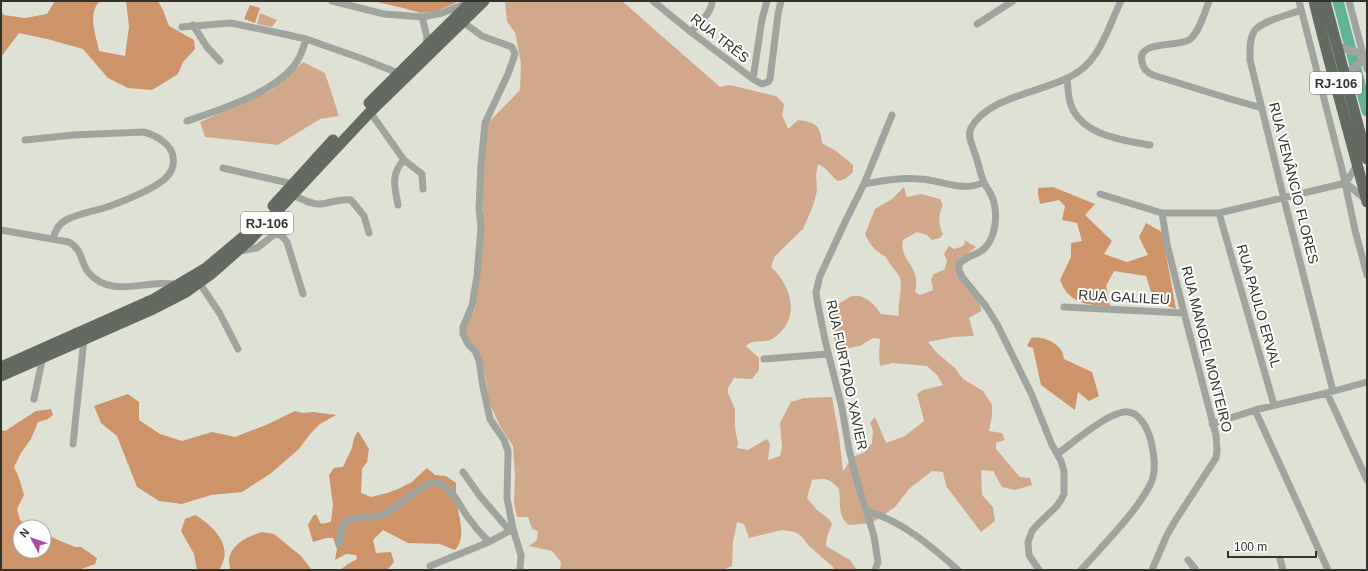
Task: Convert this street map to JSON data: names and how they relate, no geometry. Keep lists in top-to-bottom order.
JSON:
{
  "streets": {
    "highway": ["RJ-106"],
    "street": [
      "RUA TRÊS",
      "RUA VENÂNCIO FLORES",
      "RUA GALILEU",
      "RUA PAULO ERVAL",
      "RUA MANOEL MONTEIRO",
      "RUA FURTADO XAVIER"
    ]
  },
  "crossings": [
    ["RUA GALILEU", "RUA MANOEL MONTEIRO"]
  ],
  "scale_bar": "100 m",
  "north": "top left"
}
